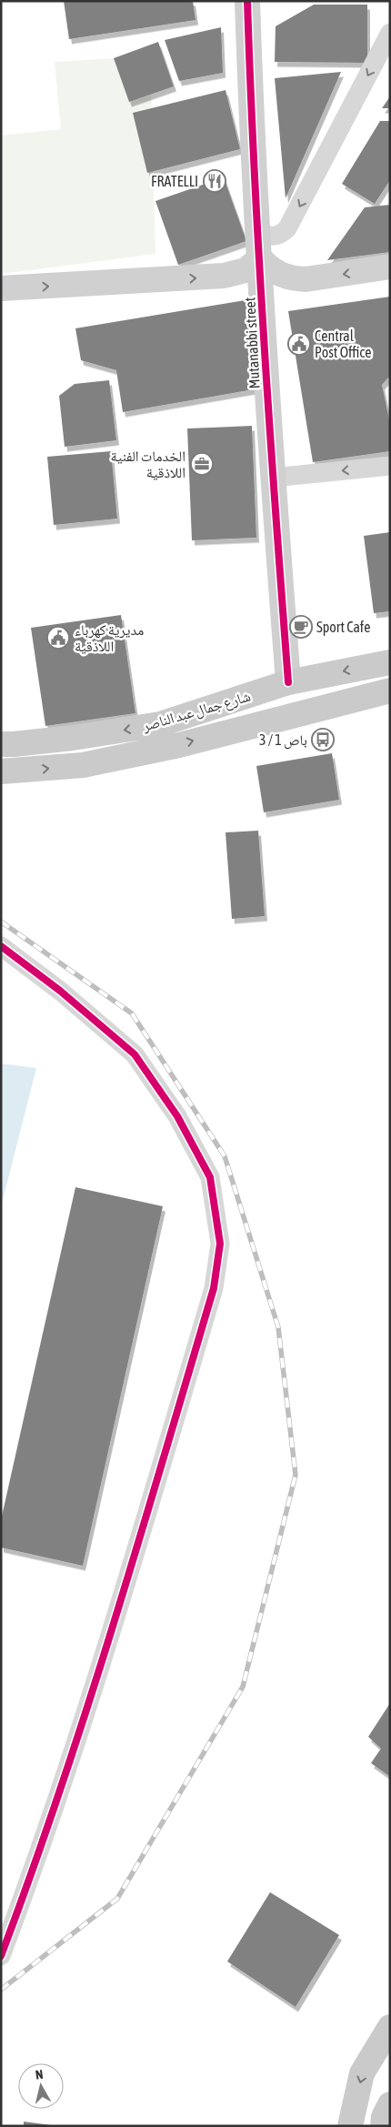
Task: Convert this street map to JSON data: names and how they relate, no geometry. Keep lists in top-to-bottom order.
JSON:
{
  "streets": {
    "main road": ["شارع جمال عبد الناصر"],
    "street": ["Mutanabbi street"]
  },
  "crossings": [
    ["Mutanabbi street", "شارع جمال عبد الناصر"]
  ],
  "places": {
    "restaurant": ["FRATELLI"],
    "public building": ["Central Post Office", "مديرية كهرباء اللاذقية"],
    "office": ["الخدمات الفنية اللاذقية"],
    "cafe": ["Sport Cafe"],
    "bus stop": ["باص 1 / 3"]
  },
  "north": "top"
}
